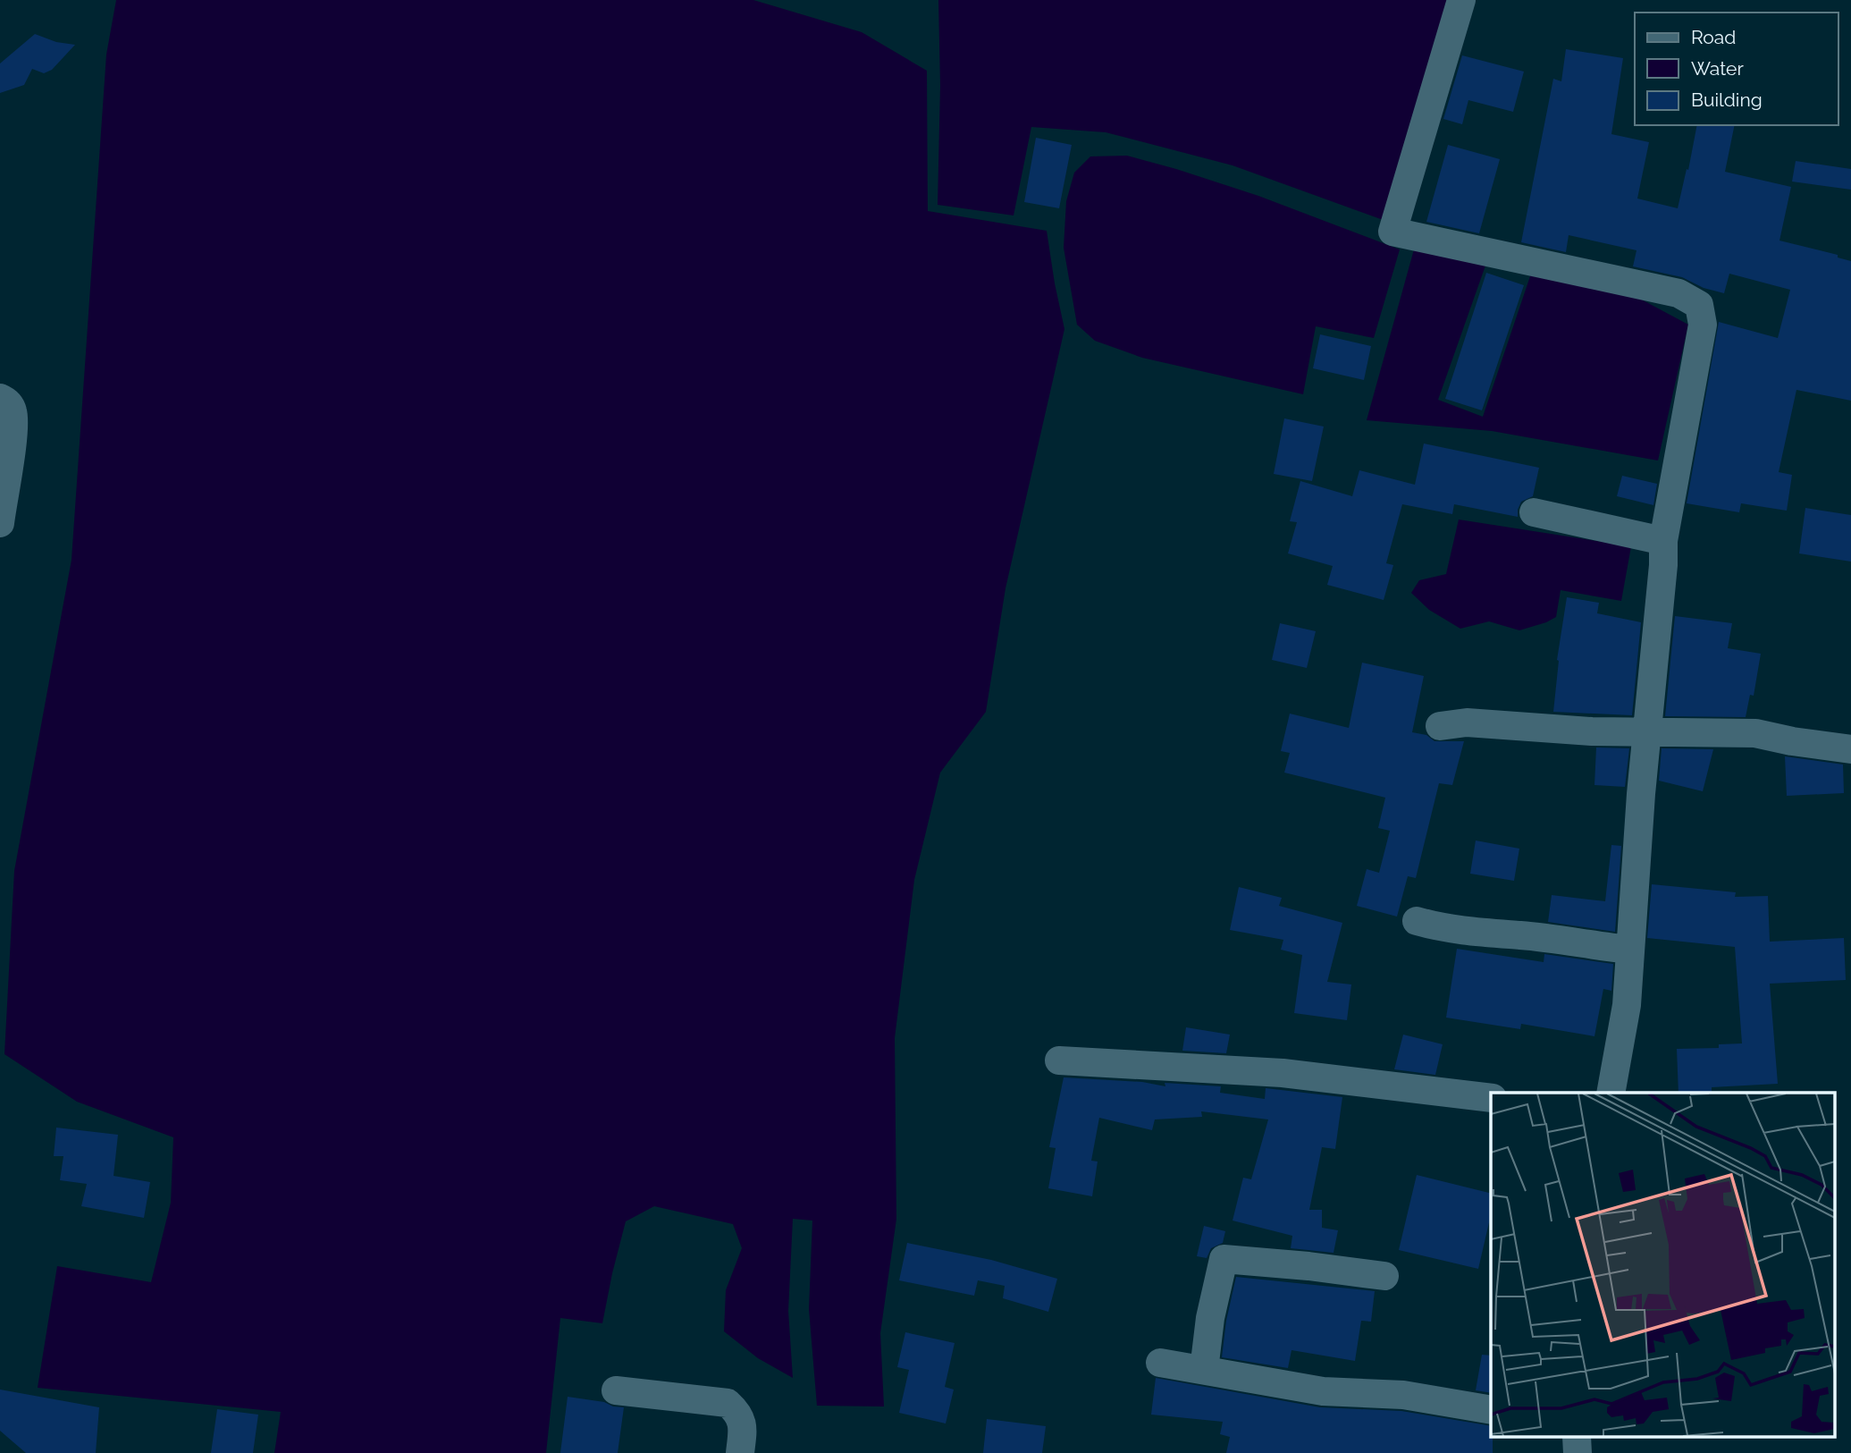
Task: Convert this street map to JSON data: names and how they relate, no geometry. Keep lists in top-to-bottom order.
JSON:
{
  "legend": ["Road", "Water", "Building"]
}
